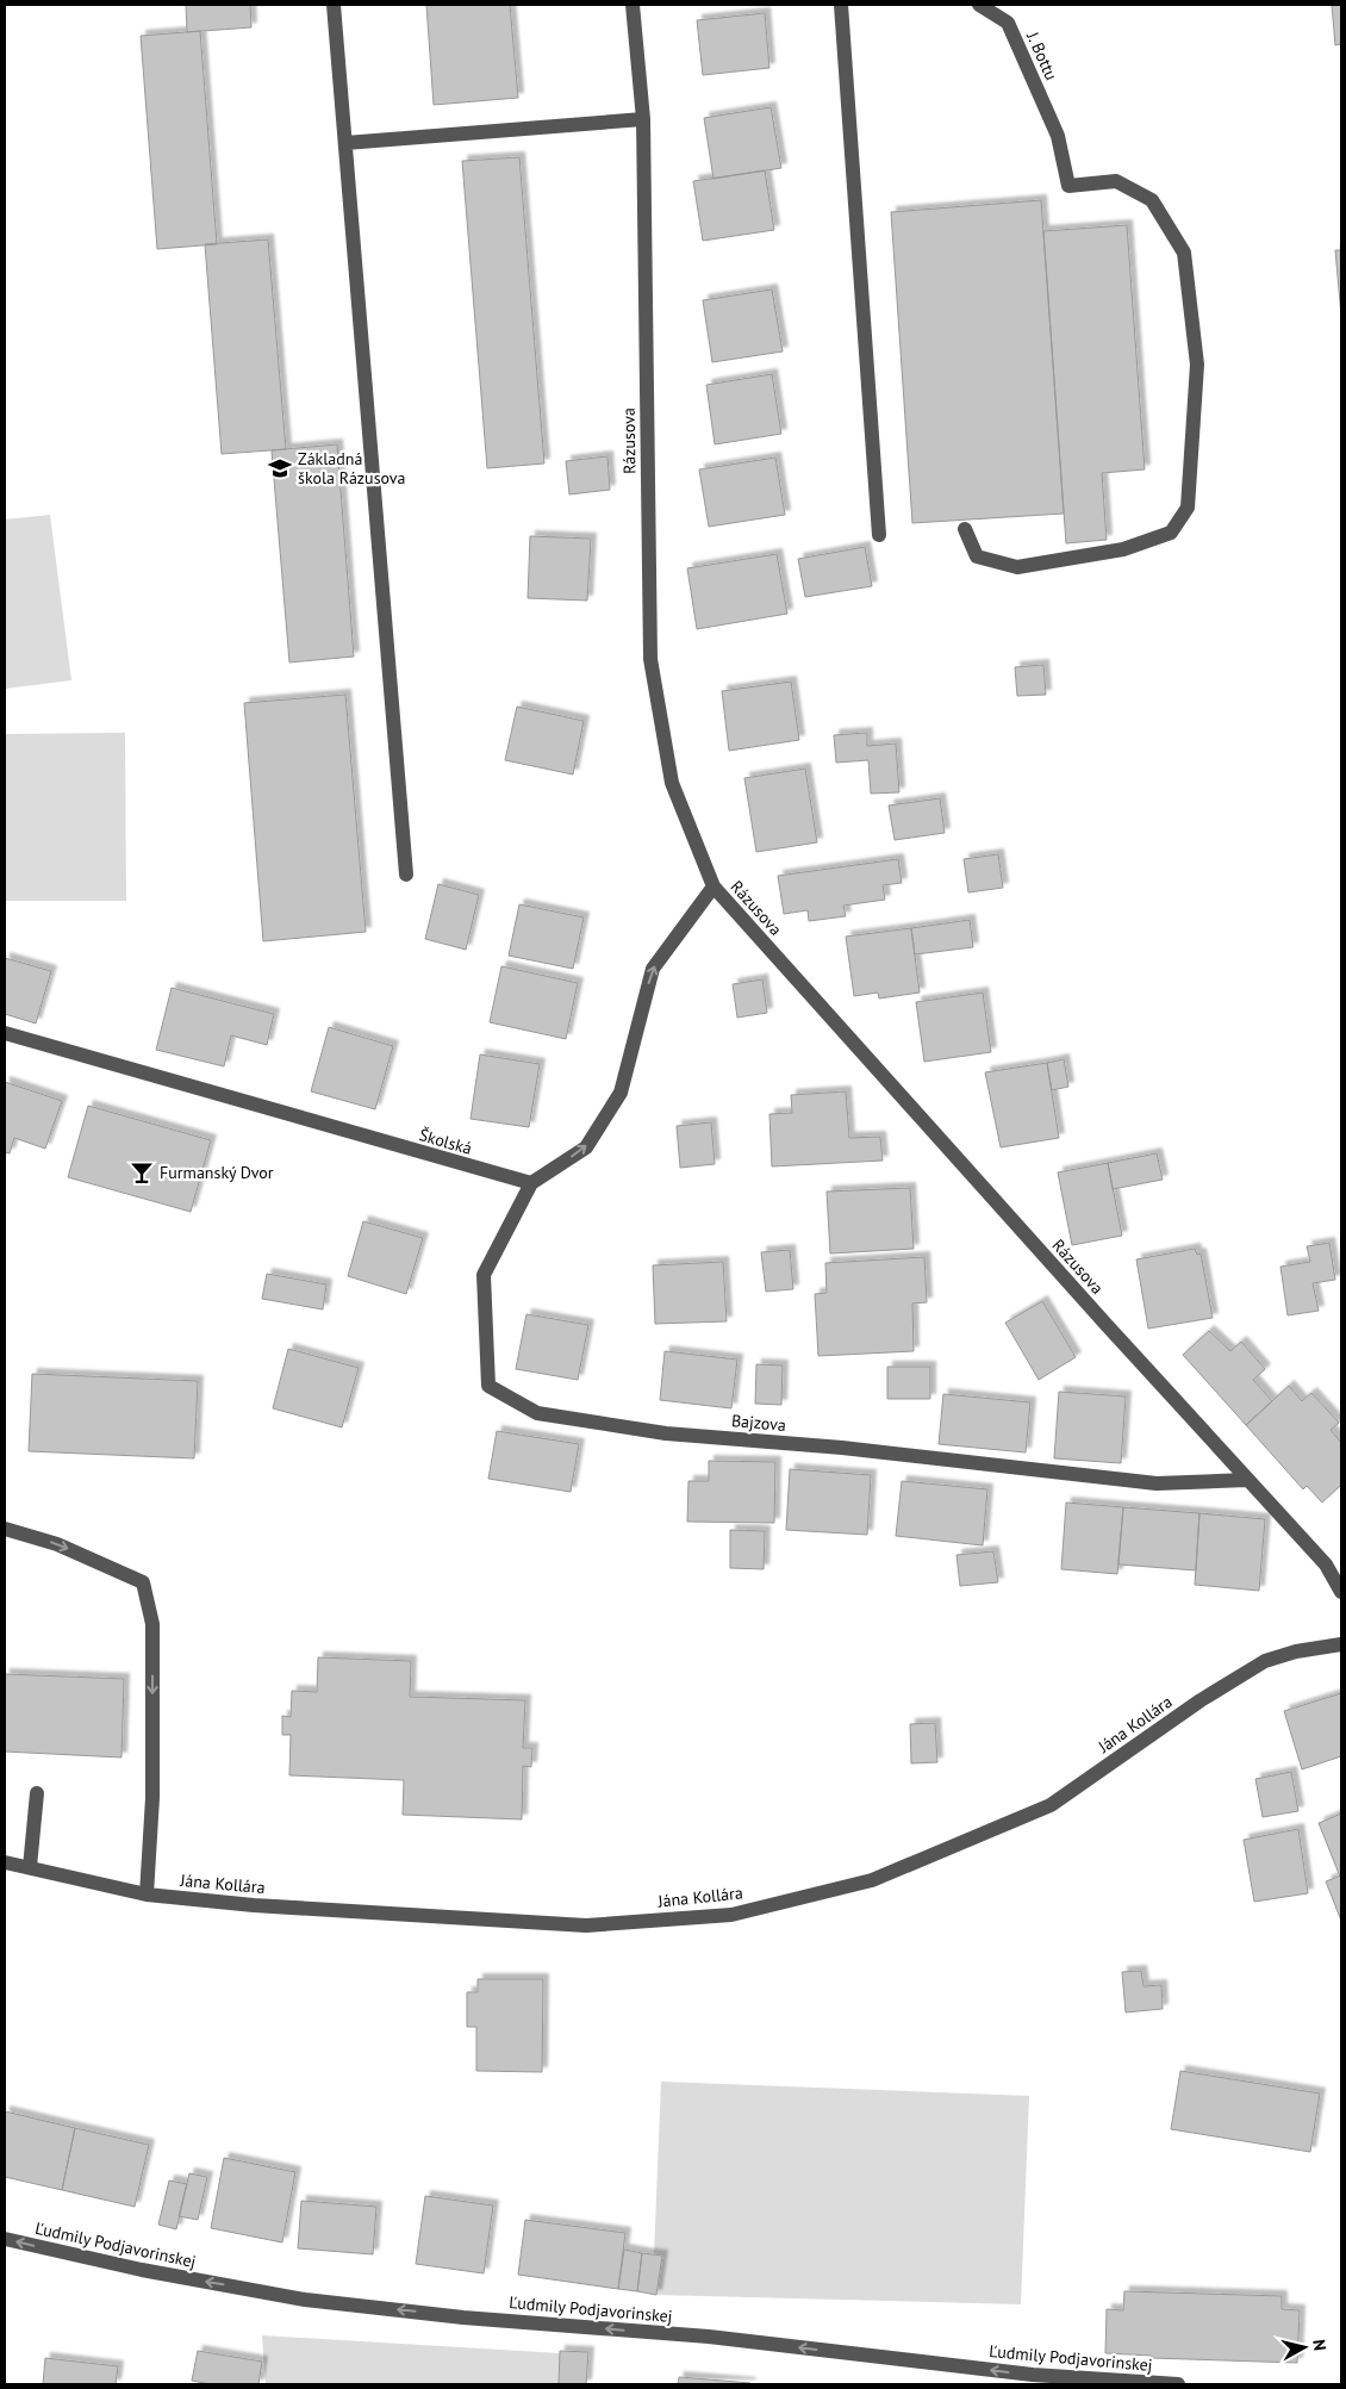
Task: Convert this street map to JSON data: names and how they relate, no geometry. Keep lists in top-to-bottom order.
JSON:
{
  "streets": {
    "street": [
      "J. Bottu",
      "Rázusova",
      "Školská",
      "Bajzova",
      "Jána Kollára",
      "Ľudmily Podjavorinskej"
    ]
  },
  "crossings": [
    ["Rázusova", "Bajzova"],
    ["Školská", "Bajzova"]
  ],
  "one_way": ["Ľudmily Podjavorinskej"],
  "places": {
    "school or university": ["Základná škola Rázusova"],
    "bar": ["Furmanský Dvor"]
  },
  "north": "right"
}
